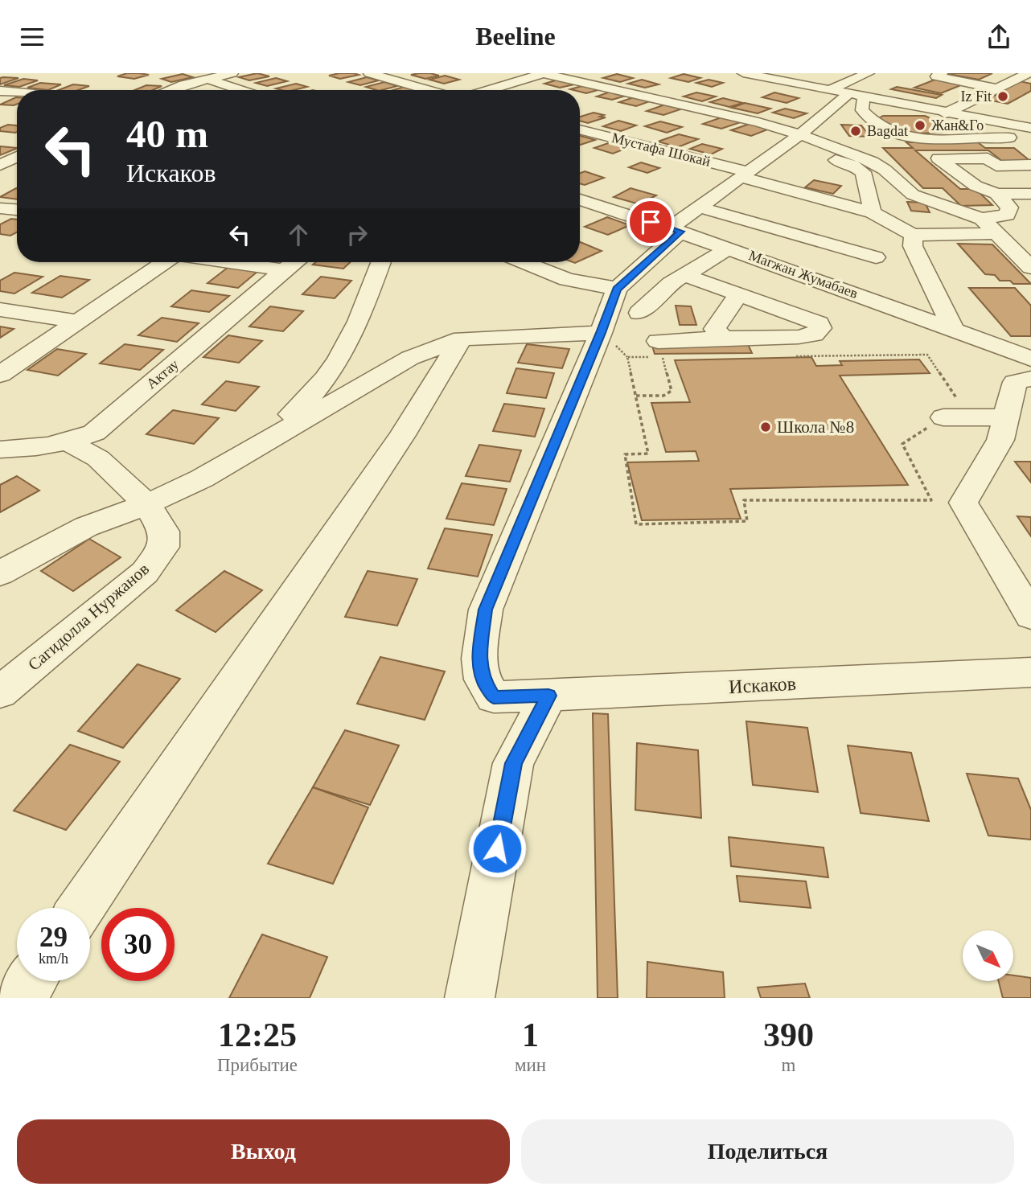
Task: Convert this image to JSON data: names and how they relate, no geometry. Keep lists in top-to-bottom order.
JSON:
{
  "streets": {
    "street": [
      "Мустафа Шокай",
      "Магжан Жумабаев",
      "Актау",
      "Сагидолла Нуржанов",
      "Искаков"
    ]
  },
  "crossings": [
    ["Актау", "Сагидолла Нуржанов"]
  ],
  "places": [
    "Iz Fit",
    "Жан&Го",
    "Bagdat",
    "Школа №8"
  ],
  "north": "bottom right",
  "page": {
    "header": "Beeline",
    "turn": ["40 m", "Искаков"],
    "speed": "29 km/h",
    "limit": "30",
    "eta": [
      "12:25",
      "Прибытие",
      "1",
      "мин",
      "390",
      "m"
    ],
    "buttons": ["Выход", "Поделиться"]
  }
}
